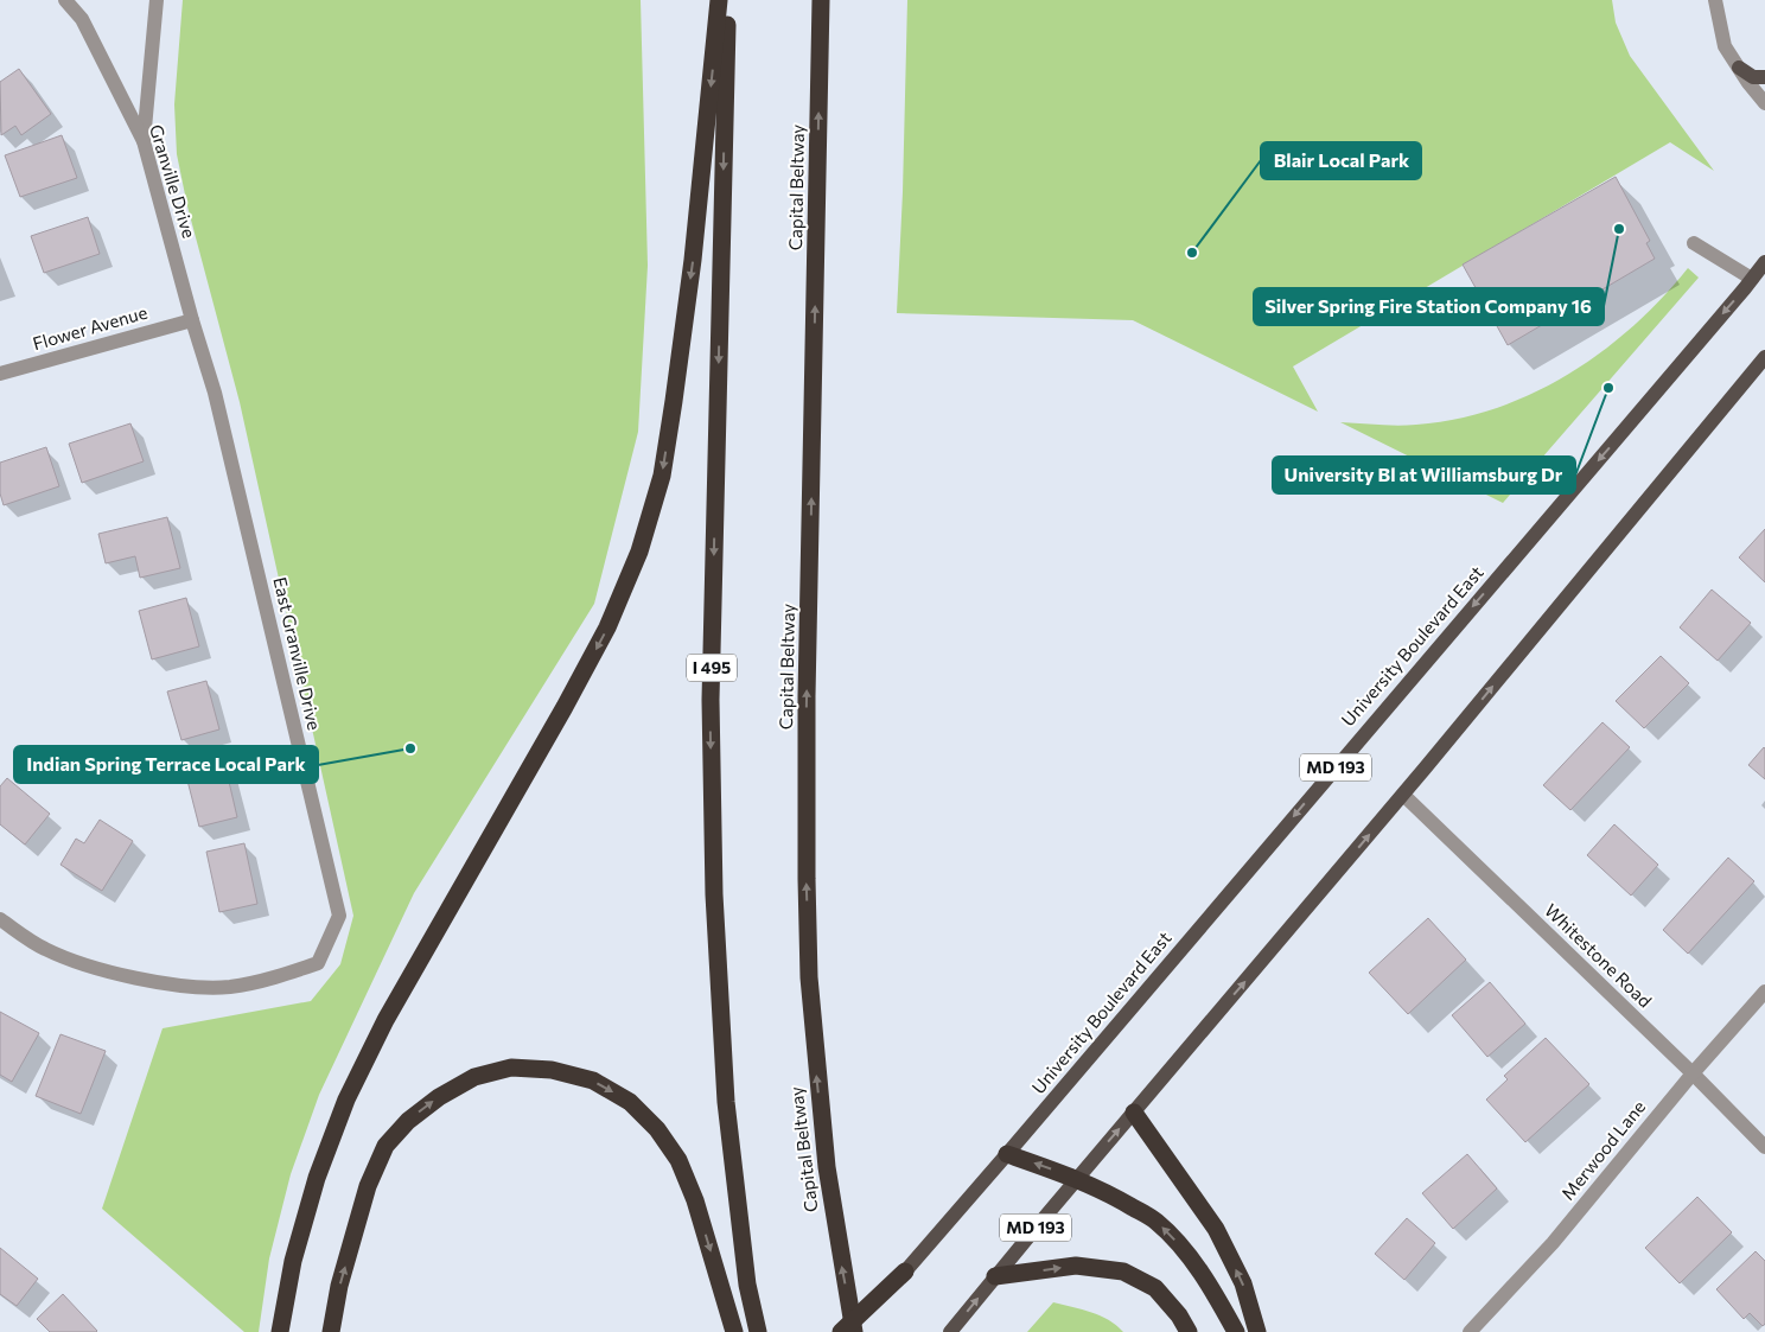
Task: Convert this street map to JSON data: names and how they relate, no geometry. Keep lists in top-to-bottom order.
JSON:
{
  "streets": {
    "highway": ["Capital Beltway", "I 495"],
    "main road": ["University Boulevard East", "MD 193"],
    "street": [
      "Granville Drive",
      "Flower Avenue",
      "East Granville Drive",
      "Whitestone Road",
      "Merwood Lane"
    ]
  },
  "crossings": [
    ["Granville Drive", "Flower Avenue"],
    ["Granville Drive", "East Granville Drive"],
    ["Flower Avenue", "East Granville Drive"],
    ["MD 193", "Whitestone Road"],
    ["Whitestone Road", "Merwood Lane"]
  ],
  "places": [
    "Silver Spring Fire Station Company 16",
    "Blair Local Park",
    "University Bl at Williamsburg Dr",
    "Indian Spring Terrace Local Park"
  ]
}
